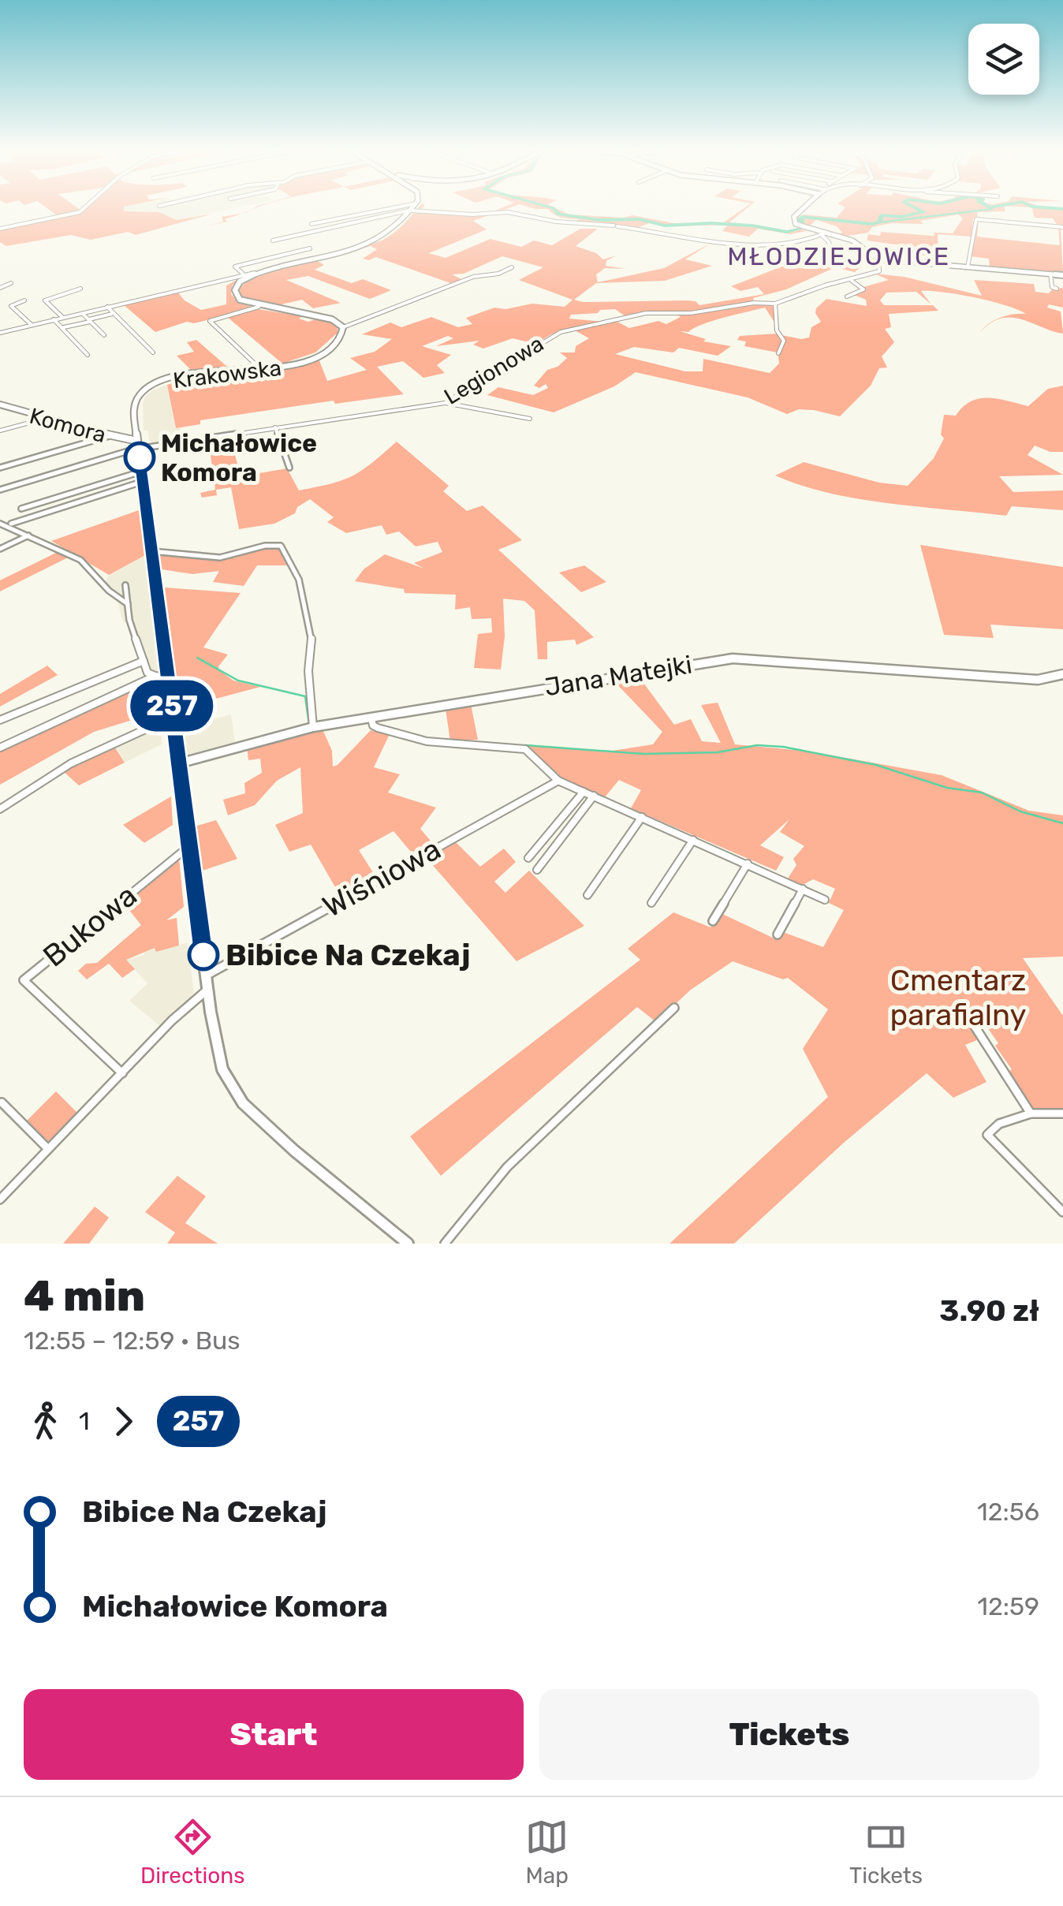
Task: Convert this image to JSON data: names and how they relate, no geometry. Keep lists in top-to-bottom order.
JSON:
{
  "streets": {
    "main road": ["Krakowska", "Komora", "Jana Matejki"],
    "street": ["Legionowa", "Wiśniowa", "Bukowa"]
  },
  "crossings": [
    ["Legionowa", "Krakowska"],
    ["Legionowa", "Komora"],
    ["Krakowska", "Komora"],
    ["Krakowska", "Jana Matejki"],
    ["Krakowska", "Wiśniowa"],
    ["Krakowska", "Bukowa"]
  ],
  "districts": ["MŁODZIEJOWICE"],
  "parks": ["Cmentarz parafialny"],
  "places": ["Michałowice Komora", "Bibice Na Czekaj"],
  "lines": ["bus line 257"],
  "page": {
    "on_map": "257",
    "heading": ["4 min", "12:55 – 12:59 · Bus", "3.90 zł"],
    "legs": ["1", "257"],
    "list": [
      {
        "name": "Bibice Na Czekaj",
        "value": "12:56"
      },
      {
        "name": "Michałowice Komora",
        "value": "12:59"
      }
    ],
    "buttons": ["Start", "Tickets"],
    "tabs": ["Directions", "Map", "Tickets"]
  }
}
